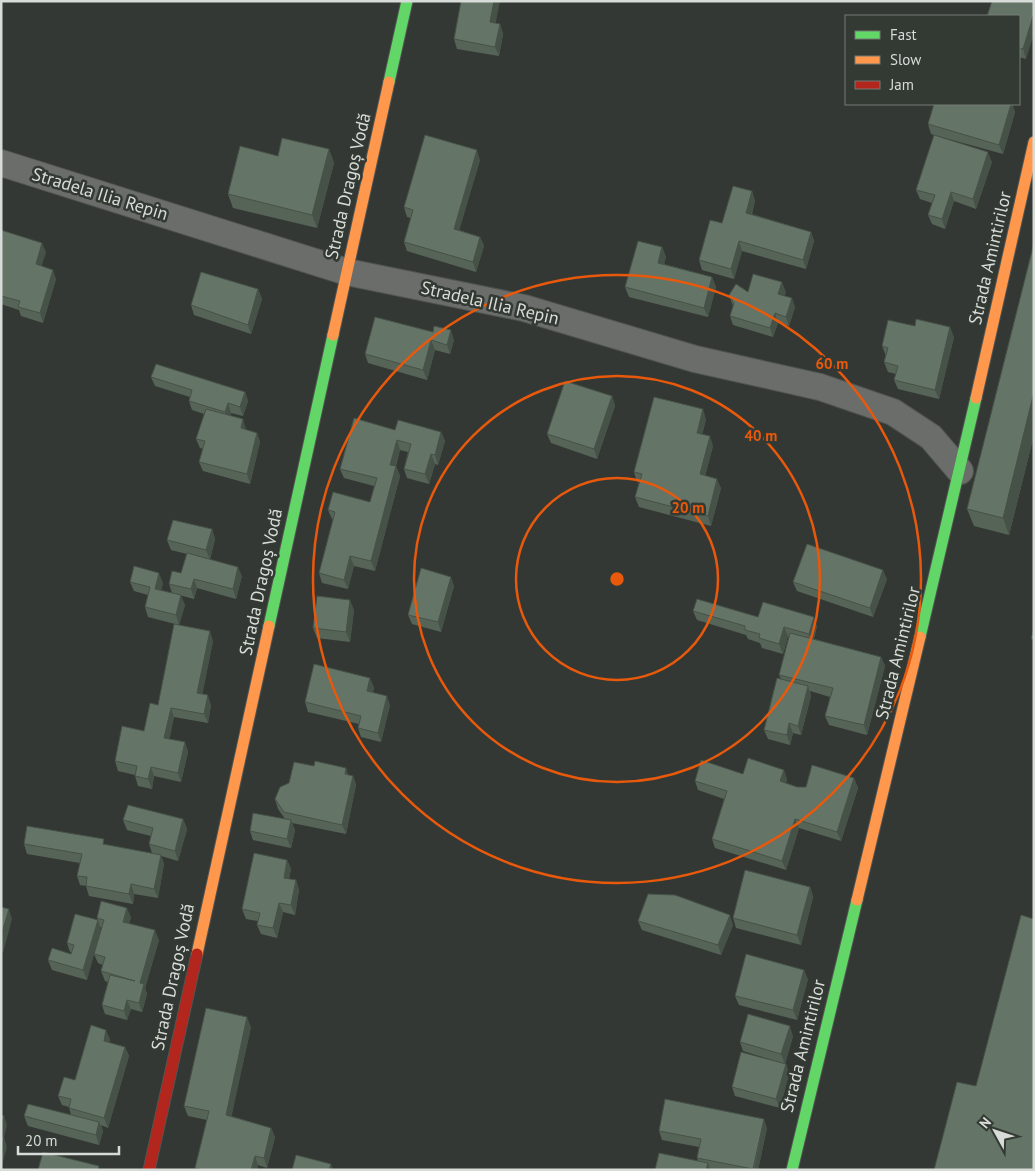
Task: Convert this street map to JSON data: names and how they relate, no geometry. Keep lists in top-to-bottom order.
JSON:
{
  "streets": {
    "street": ["Strada Dragoș Vodă", "Stradela Ilia Repin", "Strada Amintirilor"]
  },
  "crossings": [
    ["Strada Dragoș Vodă", "Stradela Ilia Repin"],
    ["Stradela Ilia Repin", "Strada Amintirilor"]
  ],
  "legend": ["Fast", "Slow", "Jam"],
  "scale_bar": "20 m",
  "north": "top left",
  "rings": ["60 m", "40 m", "20 m"]
}
